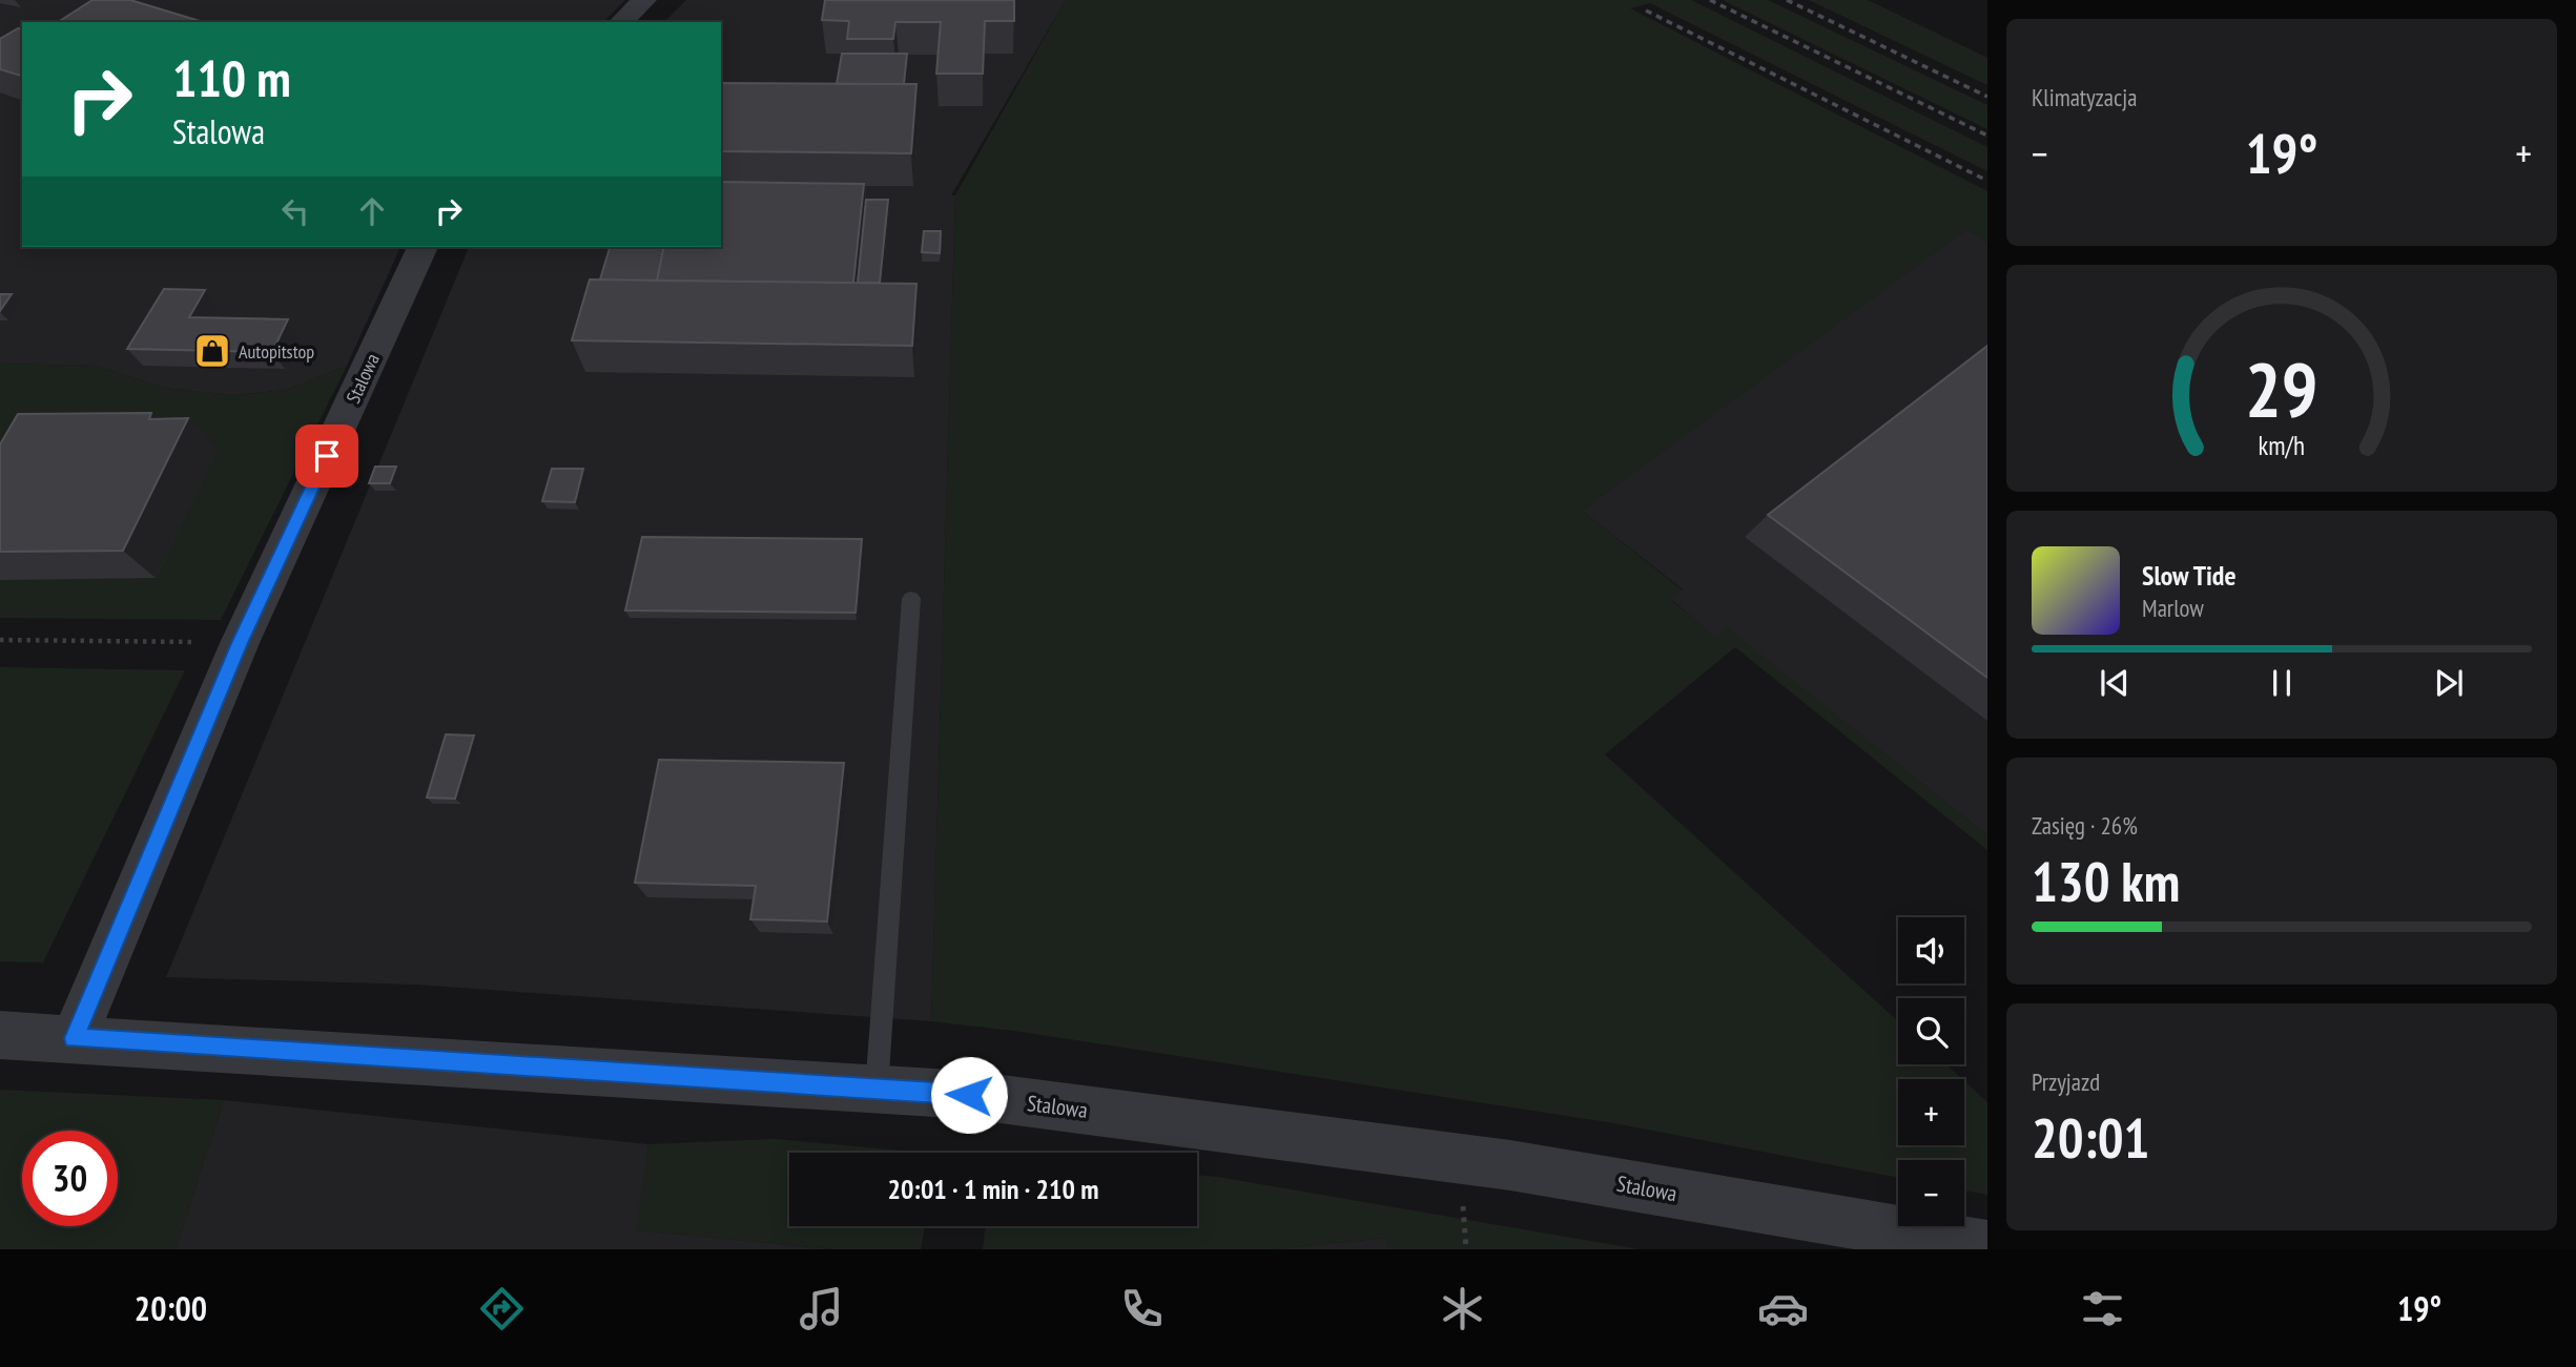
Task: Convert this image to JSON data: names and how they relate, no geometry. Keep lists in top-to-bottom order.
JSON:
{
  "streets": {
    "street": ["Stalowa"]
  },
  "places": {
    "shop": ["Autopitstop"]
  },
  "page": {
    "tile": [
      "Klimatyzacja",
      ["Zasięg · 26%", "130 km"],
      ["Przyjazd", "20:01"]
    ],
    "turn": ["110 m", "Stalowa"],
    "heat": ["−", "19°", "+"],
    "song": ["Slow Tide", "Marlow"],
    "map_buttons": ["+", "−"],
    "limit": "30",
    "trip": "20:01 · 1 min · 210 m",
    "tabs": ["20:00", "19°"],
    "gauge": ["29", "km/h"]
  }
}
